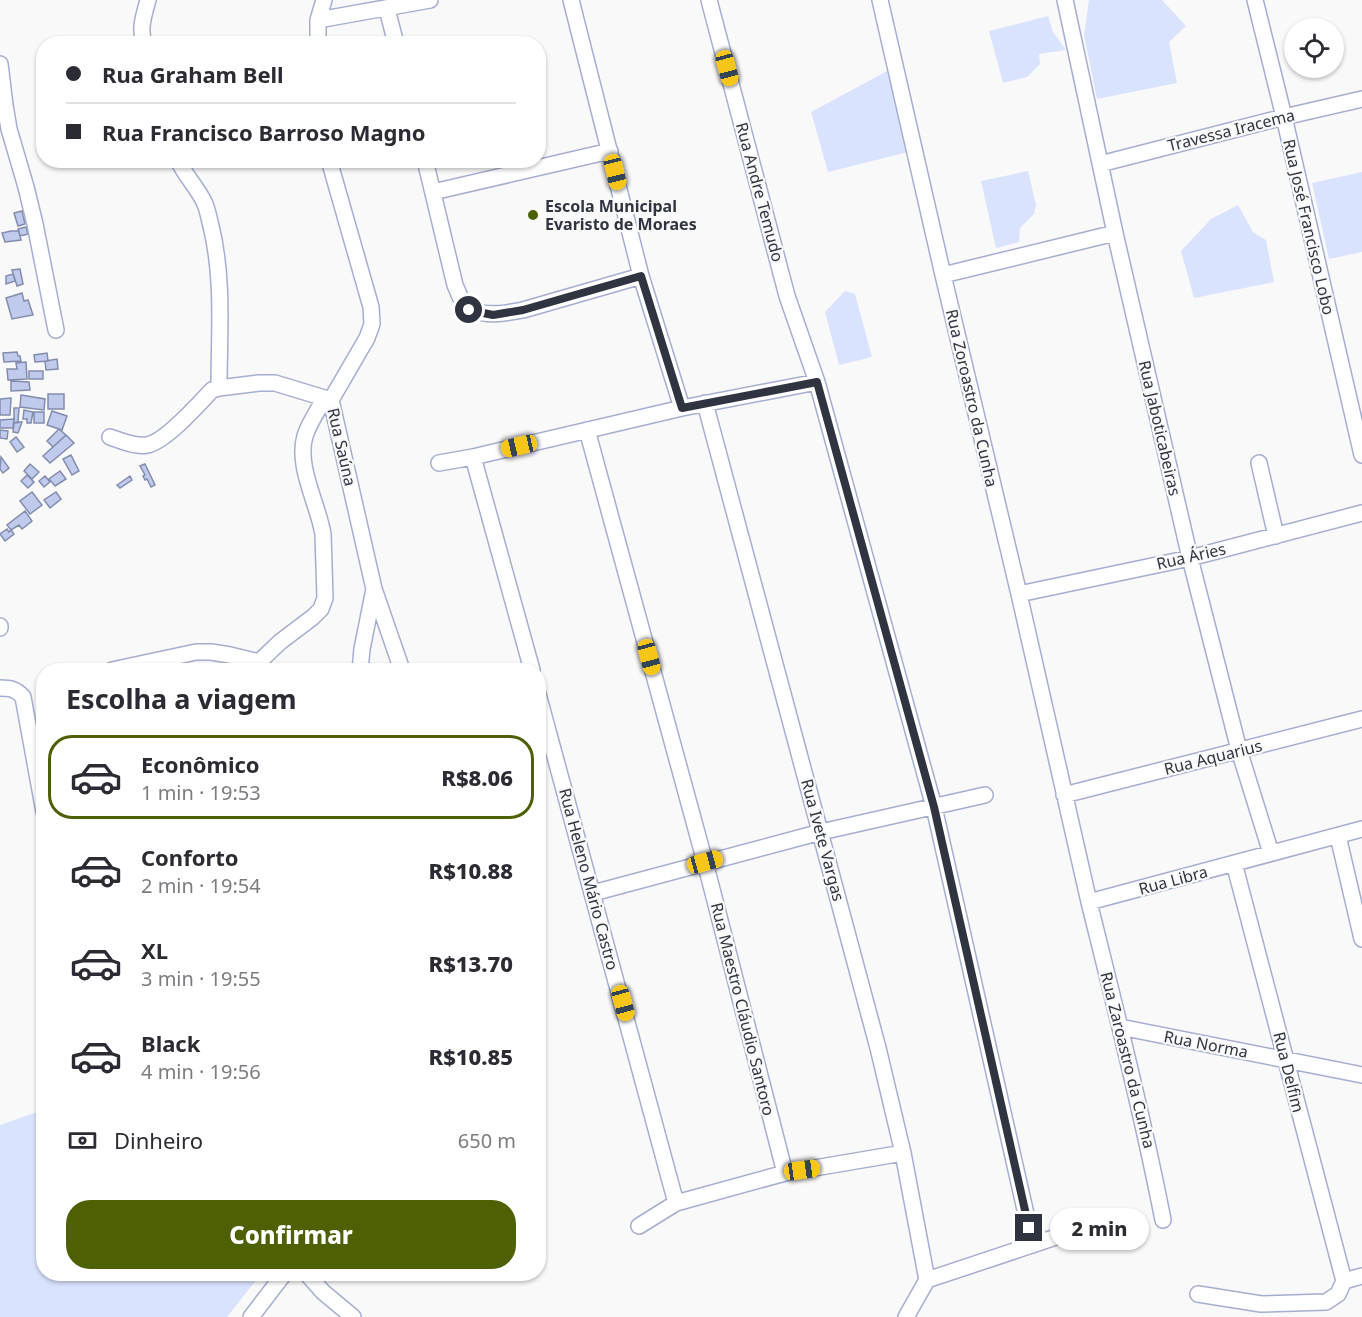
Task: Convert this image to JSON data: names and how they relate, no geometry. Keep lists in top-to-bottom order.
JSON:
{
  "streets": {
    "street": [
      "Travessa Iracema",
      "Rua Andre Temudo",
      "Rua José Francisco Lobo",
      "Rua Zoroastro da Cunha",
      "Rua Jaboticabeiras",
      "Rua Saúna",
      "Rua Áries",
      "Rua Aquarius",
      "Rua Ivete Vargas",
      "Rua Heleno Mário Castro",
      "Rua Libra",
      "Rua Maestro Cláudio Santoro",
      "Rua Norma",
      "Rua Zaroastro da Cunha",
      "Rua Delfim"
    ]
  },
  "crossings": [
    ["Travessa Iracema", "Rua José Francisco Lobo"],
    ["Travessa Iracema", "Rua Jaboticabeiras"],
    ["Rua Zoroastro da Cunha", "Rua Áries"],
    ["Rua Zoroastro da Cunha", "Rua Aquarius"],
    ["Rua Jaboticabeiras", "Rua Áries"],
    ["Rua Jaboticabeiras", "Rua Aquarius"],
    ["Rua Jaboticabeiras", "Rua Libra"],
    ["Rua Libra", "Rua Zaroastro da Cunha"],
    ["Rua Libra", "Rua Delfim"],
    ["Rua Norma", "Rua Zaroastro da Cunha"],
    ["Rua Norma", "Rua Delfim"]
  ],
  "places": ["Escola Municipal Evaristo de Moraes"],
  "page": {
    "banner": ["Rua Graham Bell", "Rua Francisco Barroso Magno"],
    "heading": "Escolha a viagem",
    "list": [
      {
        "name": "Econômico",
        "note": "1 min · 19:53",
        "value": "R$8.06"
      },
      {
        "name": "Conforto",
        "note": "2 min · 19:54",
        "value": "R$10.88"
      },
      {
        "name": "XL",
        "note": "3 min · 19:55",
        "value": "R$13.70"
      },
      {
        "name": "Black",
        "note": "4 min · 19:56",
        "value": "R$10.85"
      }
    ],
    "pay": ["Dinheiro", "650 m"],
    "buttons": "Confirmar",
    "bubble": "2 min"
  }
}
